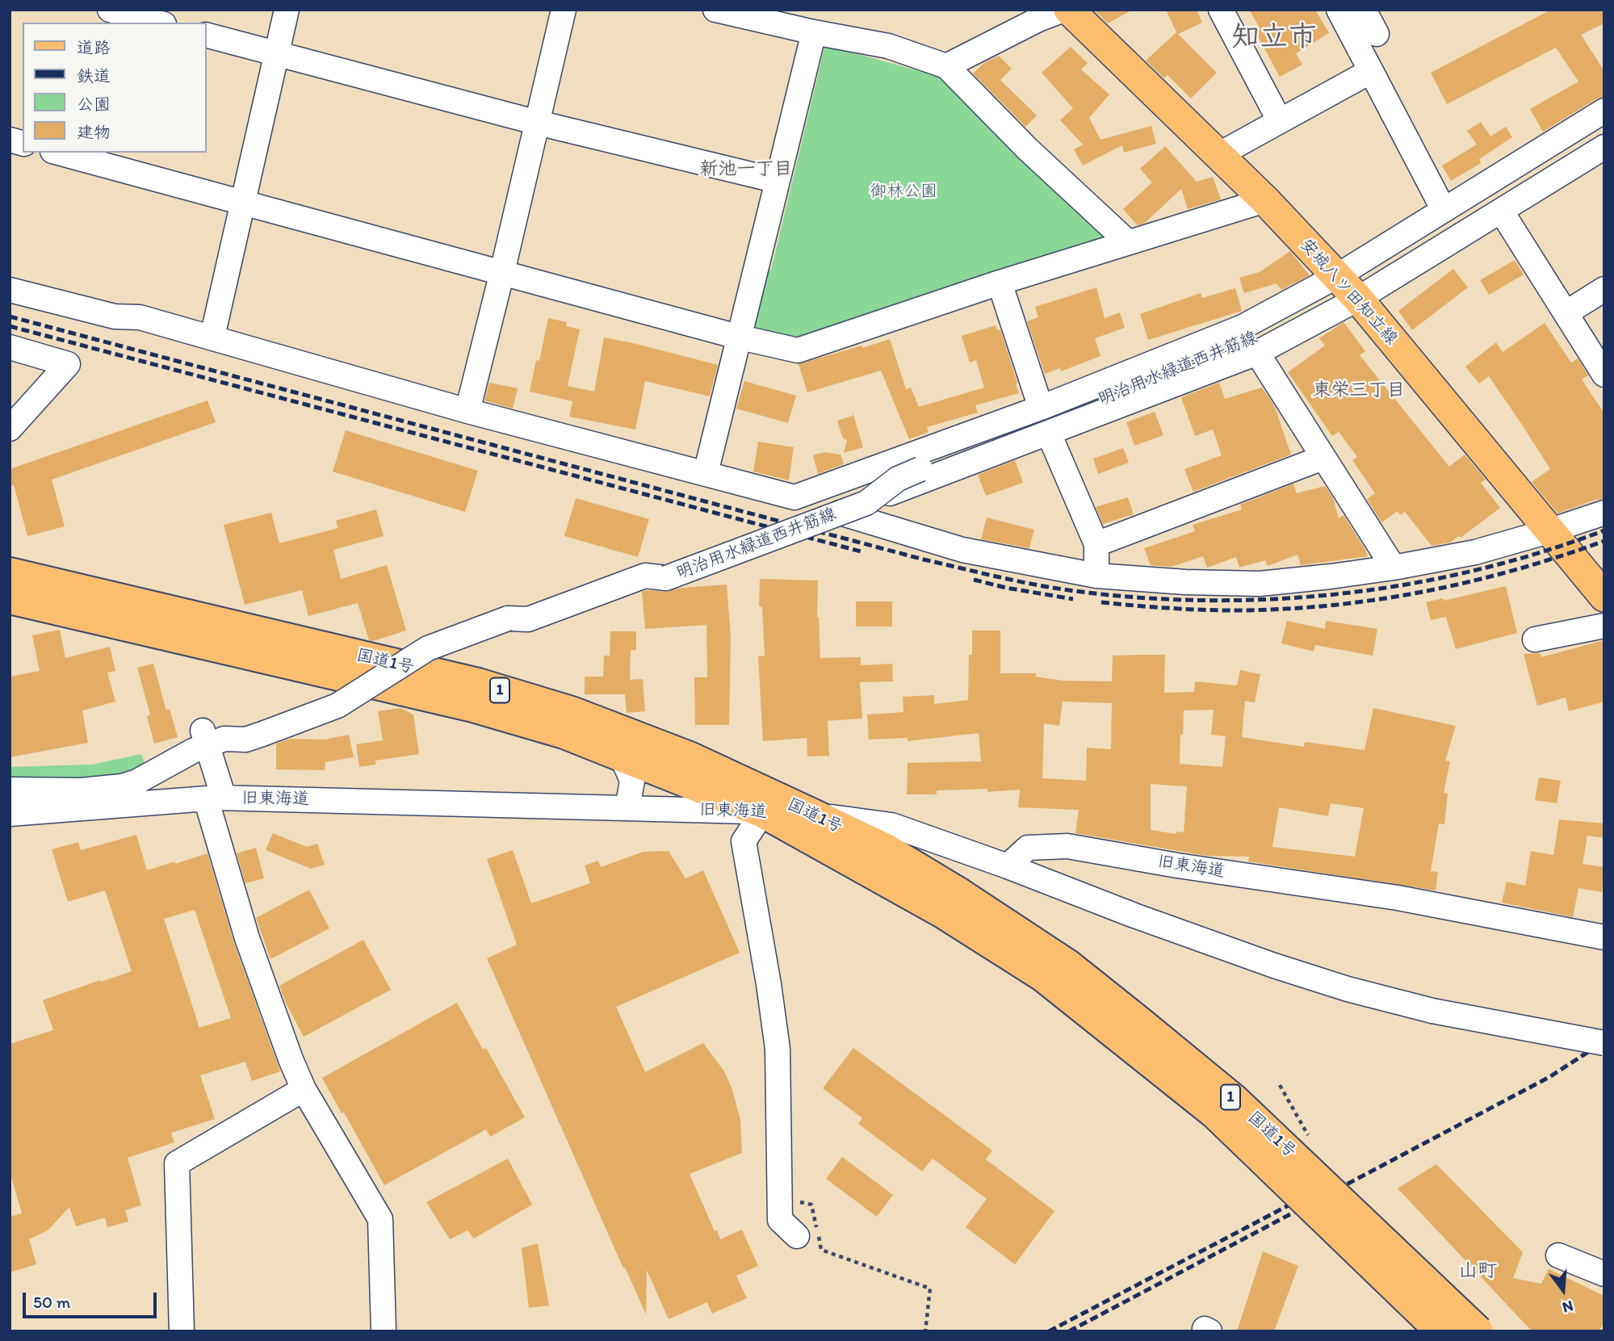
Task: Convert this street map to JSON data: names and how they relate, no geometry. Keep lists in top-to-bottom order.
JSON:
{
  "streets": {
    "highway": ["国道1号", "1"],
    "main road": ["安城八ツ田知立線"],
    "street": ["明治用水緑道西井筋線", "旧東海道"]
  },
  "crossings": [
    ["安城八ツ田知立線", "明治用水緑道西井筋線"],
    ["国道1号", "旧東海道"]
  ],
  "districts": [
    "知立市",
    "新池一丁目",
    "東栄三丁目",
    "山町"
  ],
  "parks": ["御林公園"],
  "legend": [
    "道路",
    "鉄道",
    "公園",
    "建物"
  ],
  "scale_bar": "50 m",
  "north": "bottom"
}
